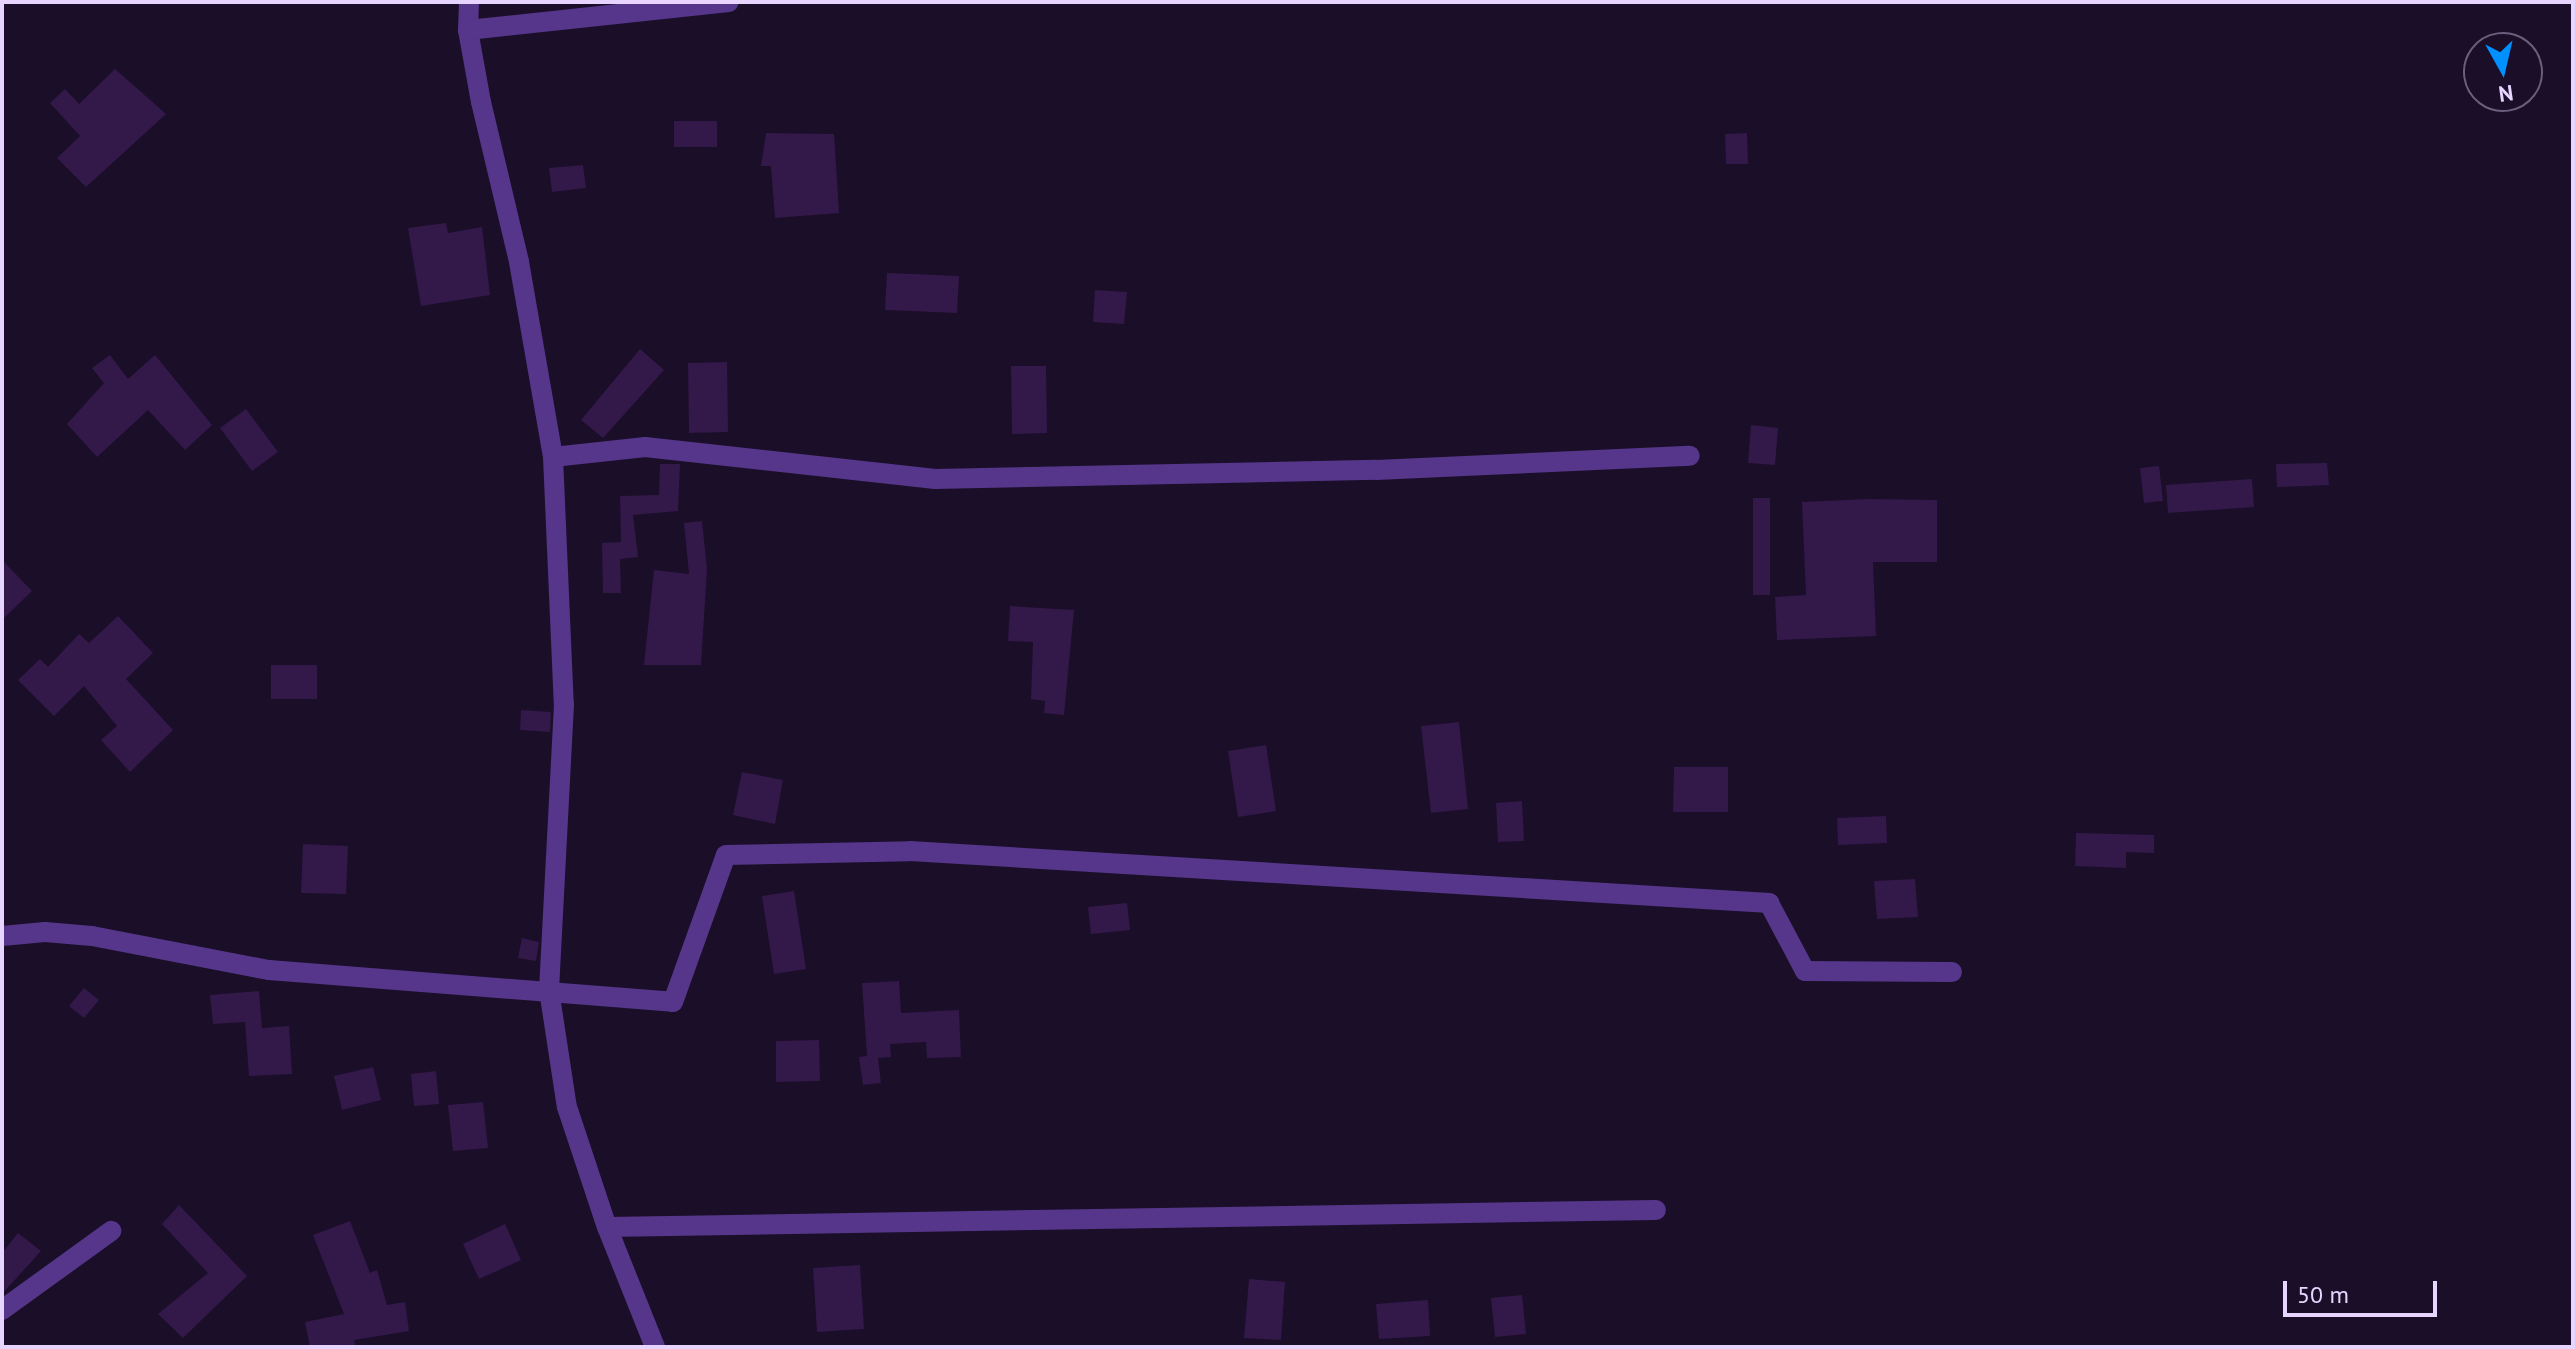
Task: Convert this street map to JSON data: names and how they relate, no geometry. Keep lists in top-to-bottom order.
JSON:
{
  "scale_bar": "50 m",
  "north": "bottom"
}
